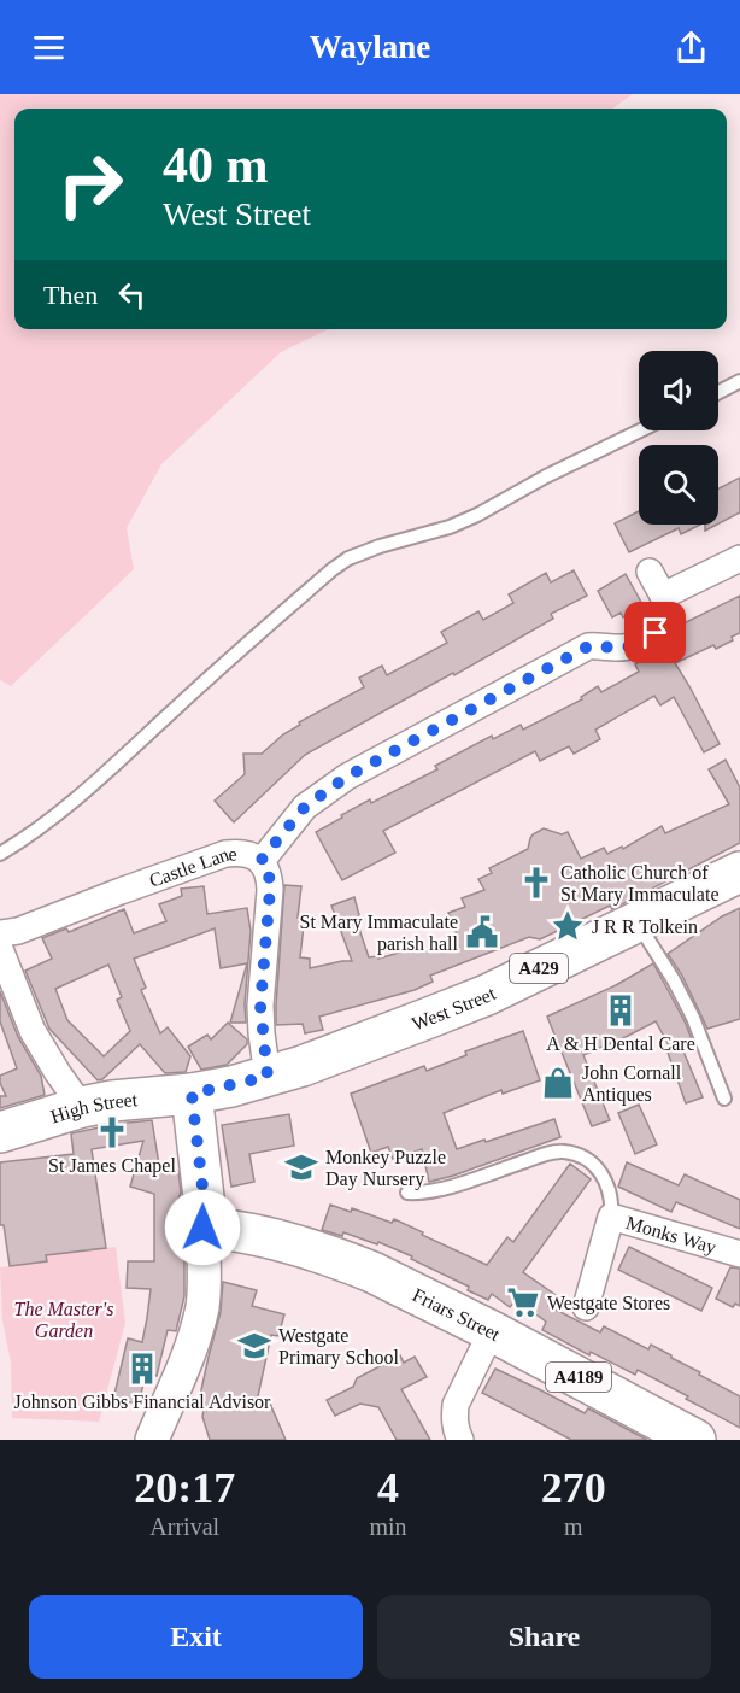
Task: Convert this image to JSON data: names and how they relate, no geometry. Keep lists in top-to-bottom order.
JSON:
{
  "streets": {
    "main road": [
      "A429",
      "West Street",
      "High Street",
      "Friars Street",
      "A4189"
    ],
    "street": ["Castle Lane", "Monks Way"]
  },
  "crossings": [
    ["Castle Lane", "West Street"],
    ["West Street", "High Street"]
  ],
  "parks": ["The Master's Garden"],
  "places": {
    "church": ["Catholic Church of St Mary Immaculate", "St James Chapel"],
    "place": ["J R R Tolkein"],
    "public building": ["St Mary Immaculate parish hall"],
    "building": ["A & H Dental Care", "Johnson Gibbs Financial Advisor"],
    "shop": ["John Cornall Antiques"],
    "school or university": ["Monkey Puzzle Day Nursery", "Westgate Primary School"],
    "supermarket": ["Westgate Stores"]
  },
  "page": {
    "header": "Waylane",
    "turn": ["40 m", "West Street"],
    "then": "Then",
    "eta": [
      "20:17",
      "Arrival",
      "4",
      "min",
      "270",
      "m"
    ],
    "buttons": ["Exit", "Share"]
  }
}
